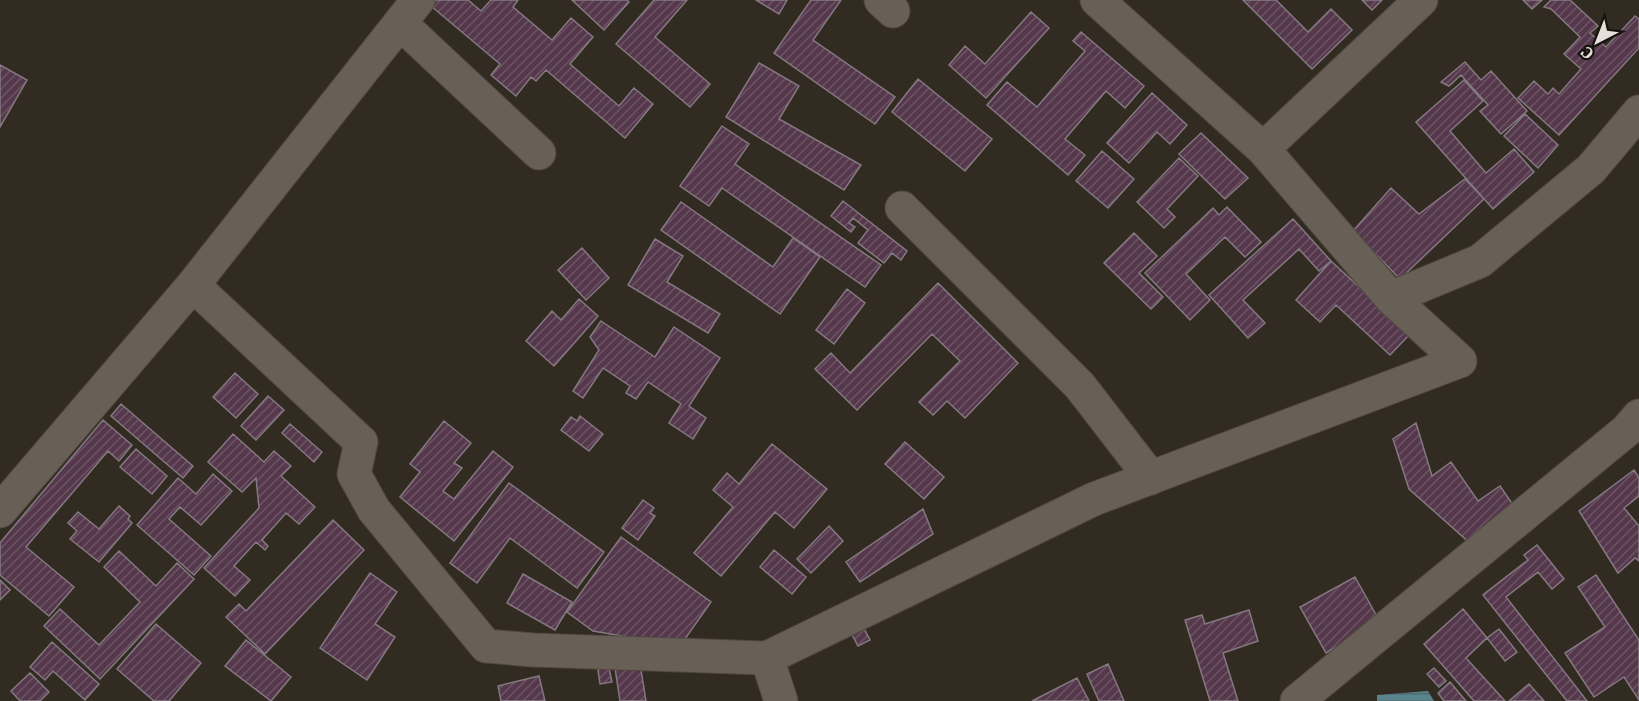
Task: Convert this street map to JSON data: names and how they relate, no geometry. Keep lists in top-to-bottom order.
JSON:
{
  "north": "bottom left"
}
